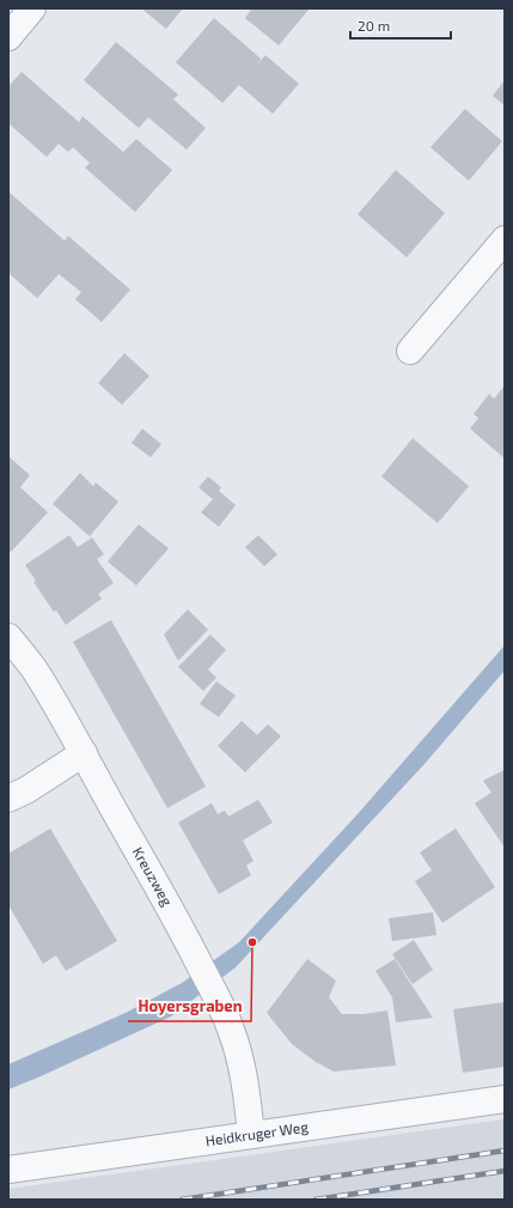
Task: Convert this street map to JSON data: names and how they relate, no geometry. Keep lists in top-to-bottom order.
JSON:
{
  "streets": {
    "street": ["Kreuzweg", "Heidkruger Weg"]
  },
  "crossings": [
    ["Kreuzweg", "Heidkruger Weg"]
  ],
  "places": ["Hoyersgraben"],
  "scale_bar": "20 m"
}
